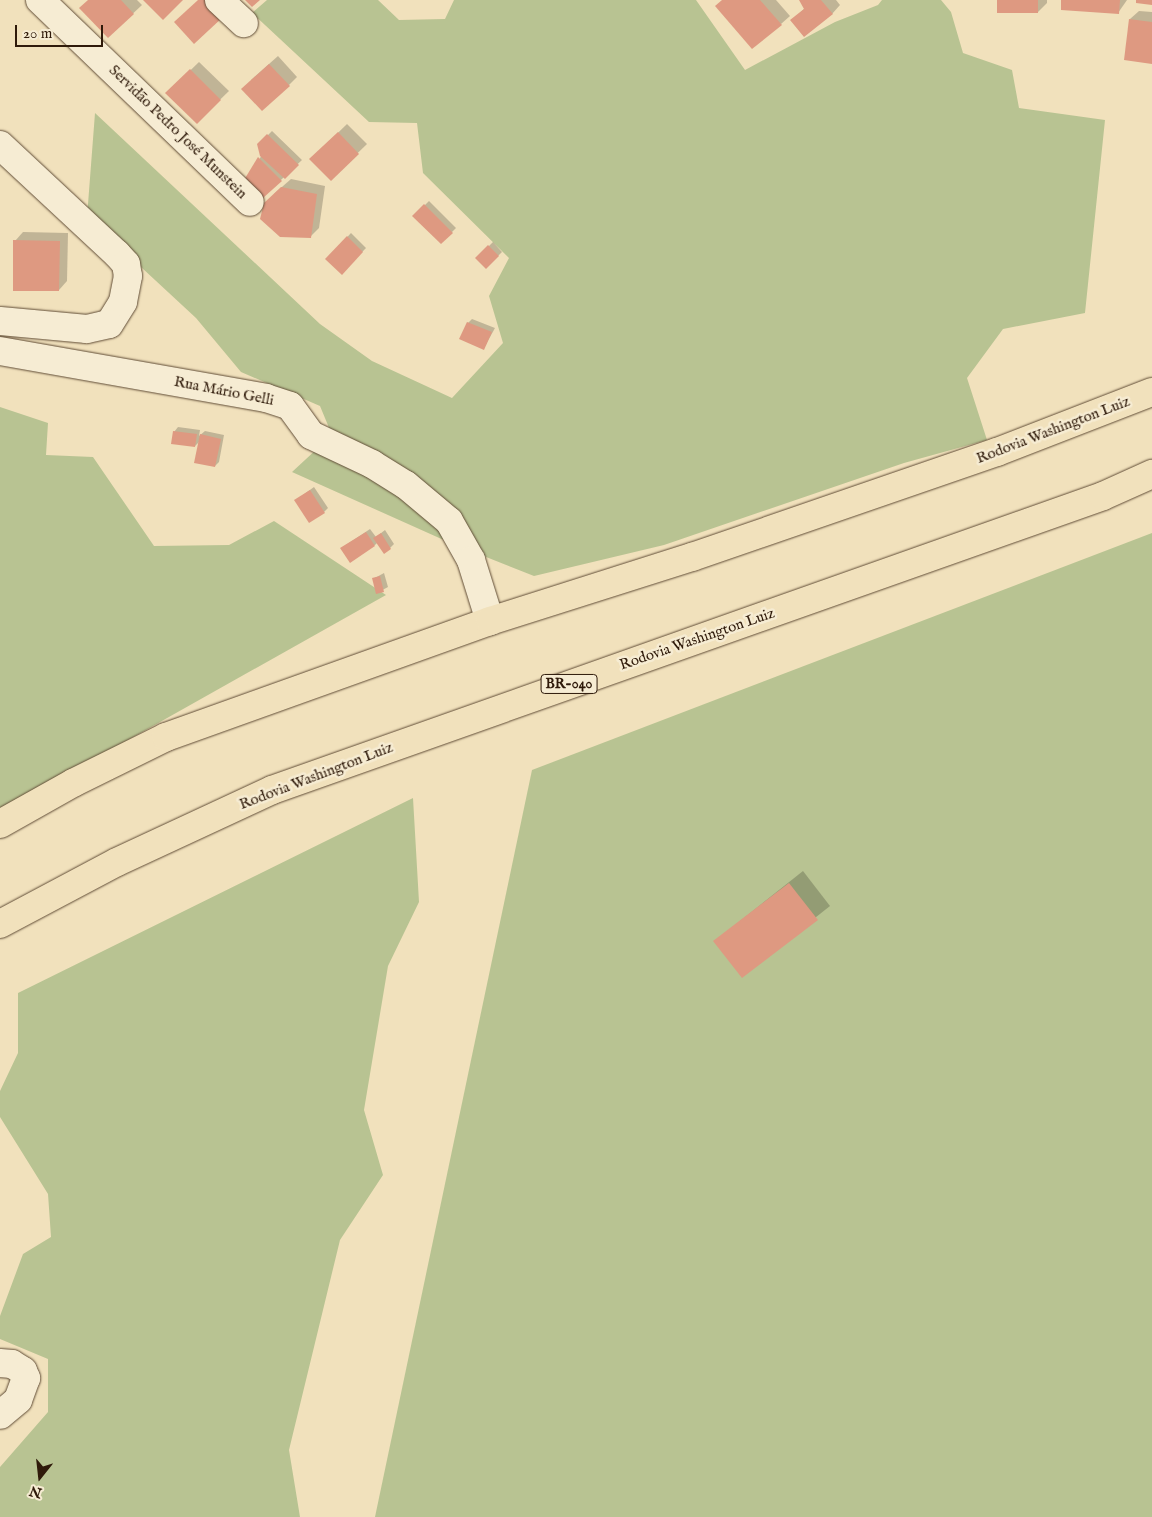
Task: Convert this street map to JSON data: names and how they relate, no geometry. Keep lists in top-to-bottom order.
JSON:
{
  "streets": {
    "highway": ["Rodovia Washington Luiz", "BR-040"],
    "street": ["Servidão Pedro José Munstein", "Rua Mário Gelli"]
  },
  "crossings": [
    ["Rua Mário Gelli", "Rodovia Washington Luiz"]
  ],
  "scale_bar": "20 m",
  "north": "bottom"
}
